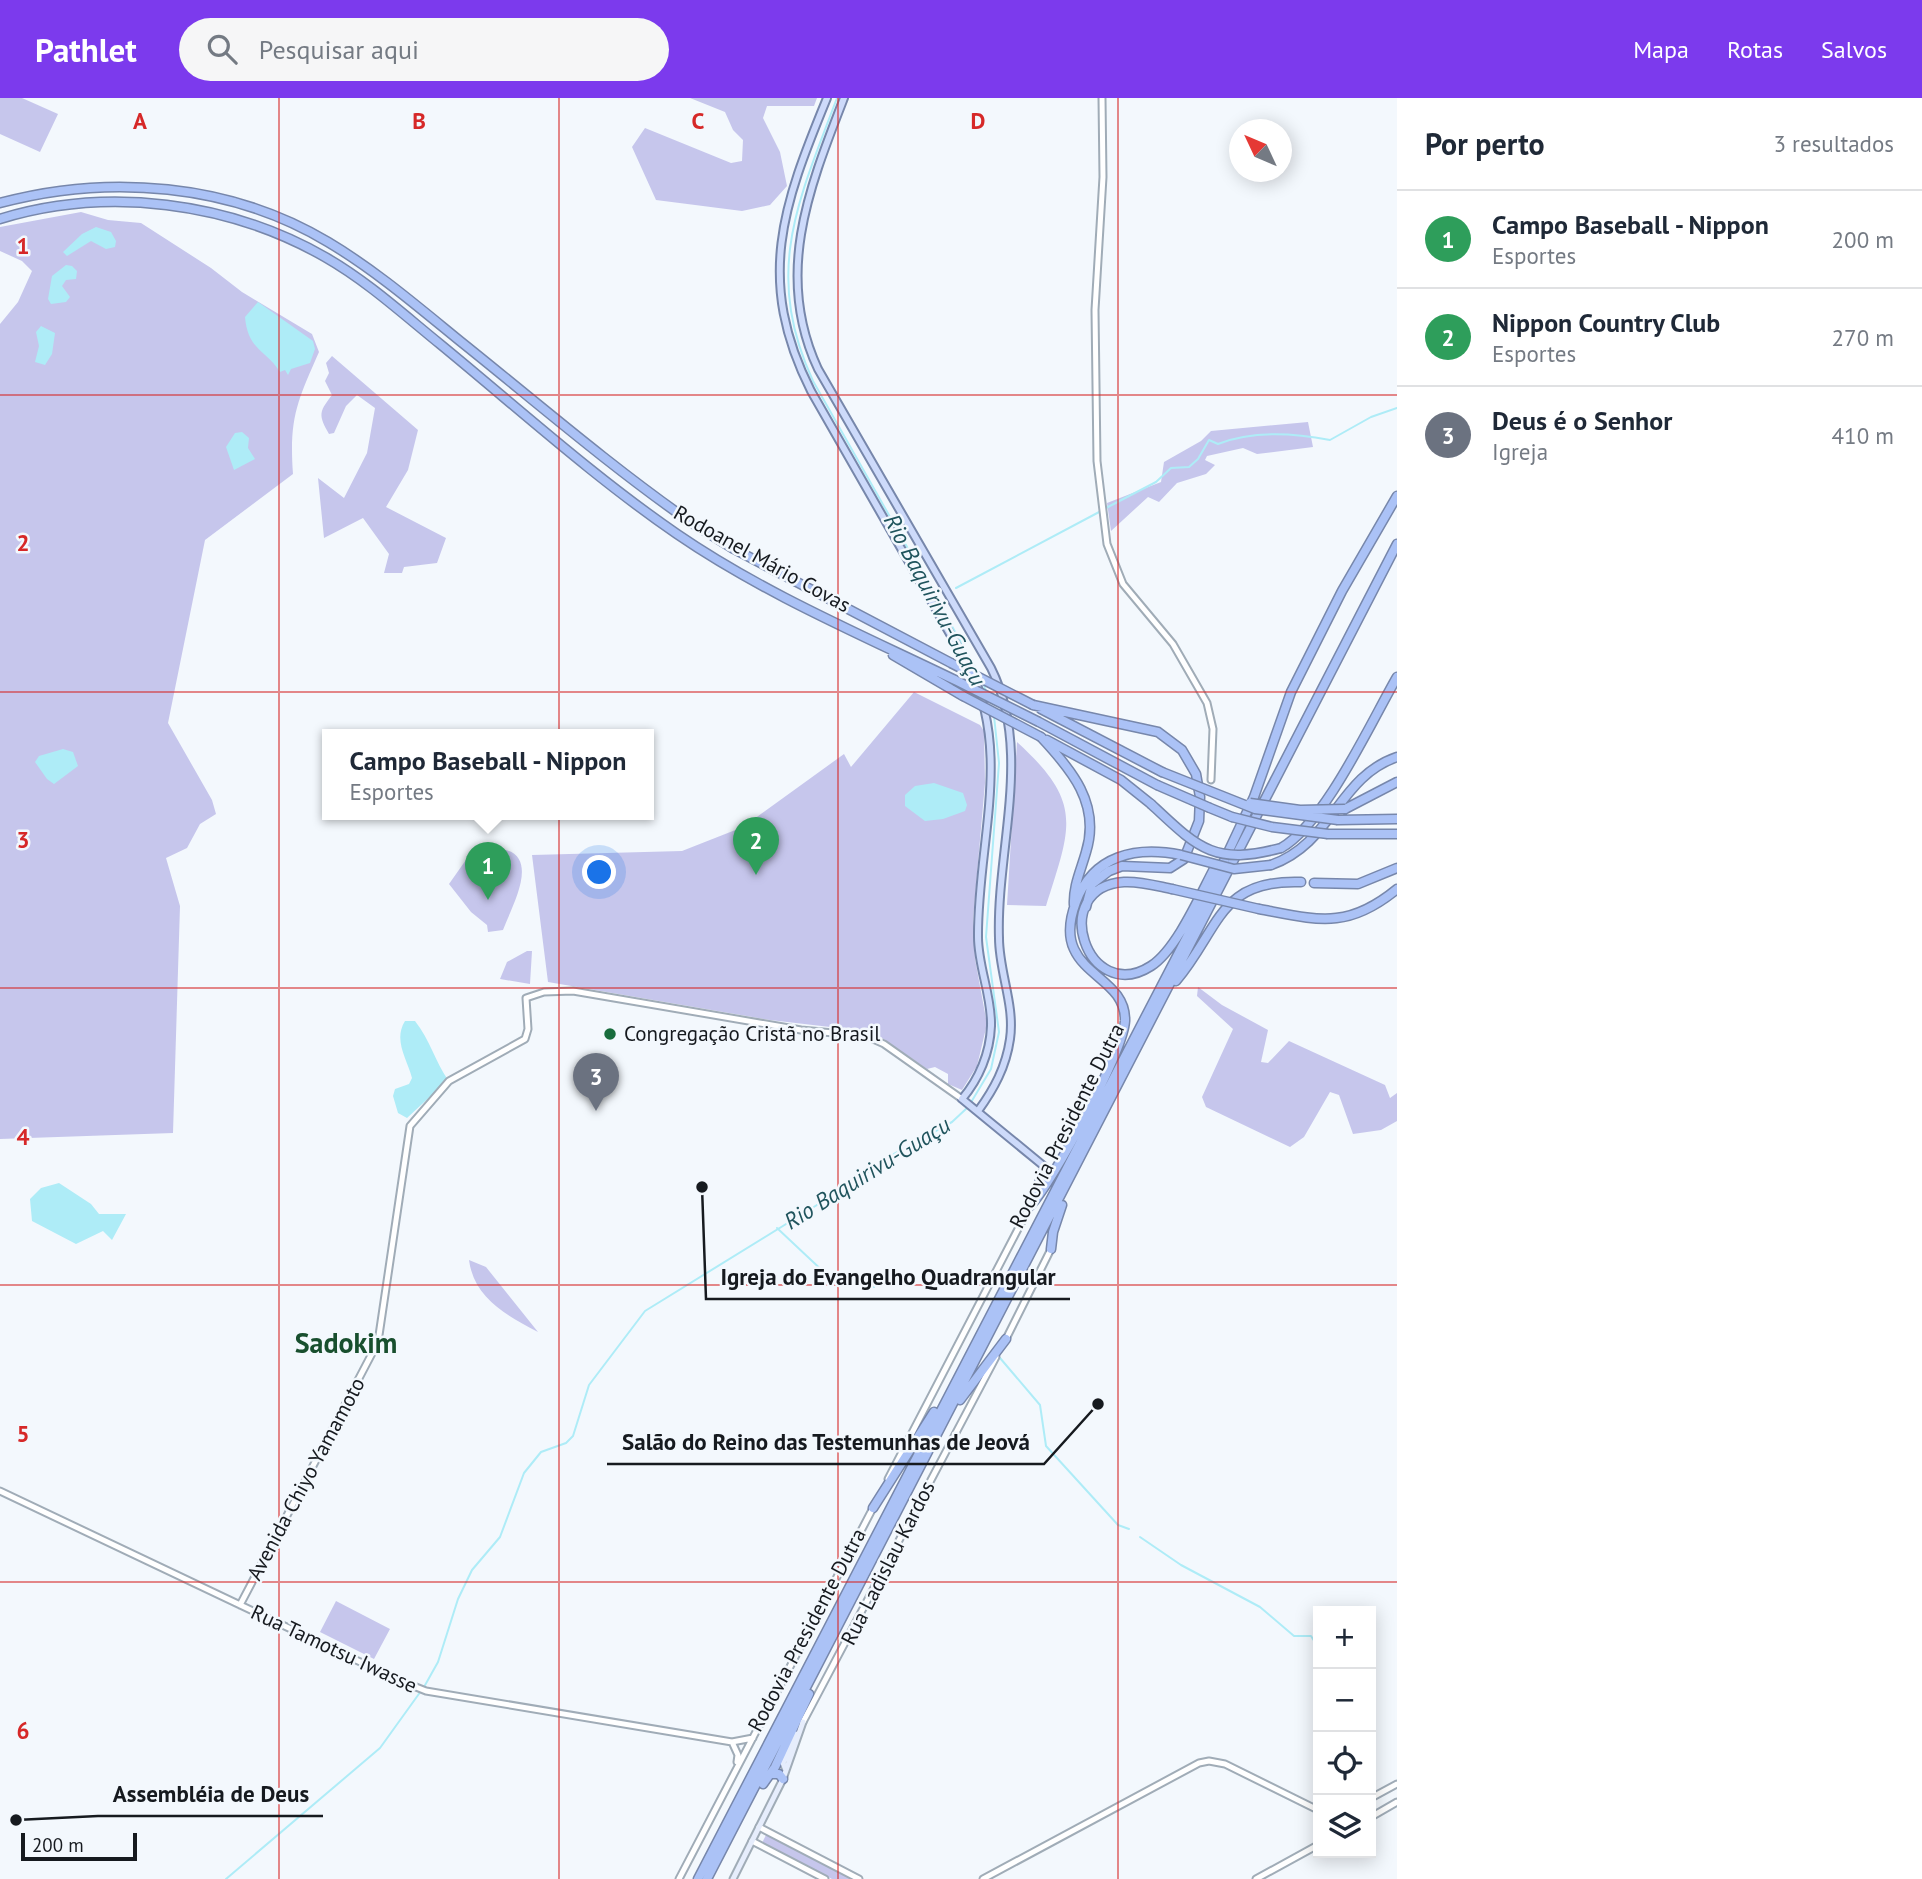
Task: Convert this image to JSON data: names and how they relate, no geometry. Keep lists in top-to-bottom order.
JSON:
{
  "streets": {
    "highway": ["Rodoanel Mário Covas", "Rodovia Presidente Dutra"],
    "street": ["Avenida Chiyo Yamamoto", "Rua Ladislau Kardos", "Rua Tamotsu Iwasse"]
  },
  "crossings": [
    ["Avenida Chiyo Yamamoto", "Rua Tamotsu Iwasse"]
  ],
  "districts": ["Sadokim"],
  "water": ["Rio Baquirivu-Guaçu"],
  "places": [
    "Congregação Cristã no Brasil",
    "Igreja do Evangelho Quadrangular",
    "Salão do Reino das Testemunhas de Jeová",
    "Assembléia de Deus"
  ],
  "scale_bar": "200 m",
  "north": "top left",
  "page": {
    "header": "Pathlet",
    "search": "Pesquisar aqui",
    "nav": ["Mapa", "Rotas", "Salvos"],
    "heading": ["Por perto", "3 resultados"],
    "list": [
      {
        "mark": "1",
        "name": "Campo Baseball - Nippon",
        "note": "Esportes",
        "value": "200 m"
      },
      {
        "mark": "2",
        "name": "Nippon Country Club",
        "note": "Esportes",
        "value": "270 m"
      },
      {
        "mark": "3",
        "name": "Deus é o Senhor",
        "note": "Igreja",
        "value": "410 m"
      }
    ],
    "popup": ["Campo Baseball - Nippon", "Esportes"],
    "pins": ["2", "1", "3"],
    "map_buttons": ["+", "−"],
    "scale": "200 m"
  },
  "grid": {
    "columns": [
      "A",
      "B",
      "C",
      "D"
    ],
    "rows": [
      "1",
      "2",
      "3",
      "4",
      "5",
      "6"
    ]
  }
}
